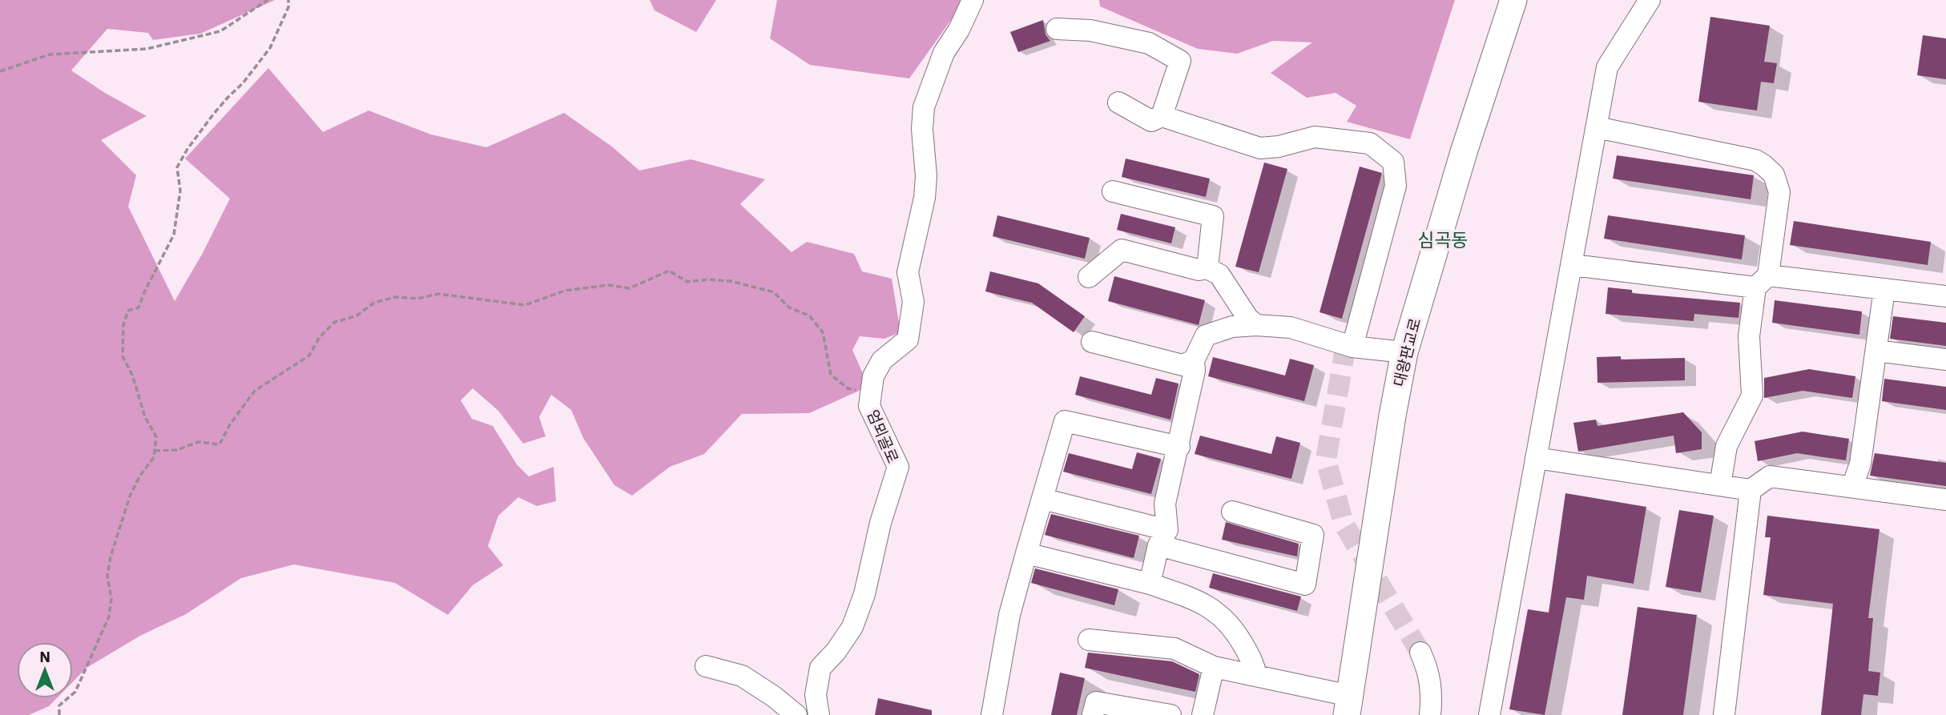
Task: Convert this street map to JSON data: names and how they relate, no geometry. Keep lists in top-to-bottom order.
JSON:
{
  "streets": {
    "main road": ["대왕판교로"],
    "street": ["엄뫼골로"]
  },
  "districts": ["심곡동"],
  "north": "top"
}
